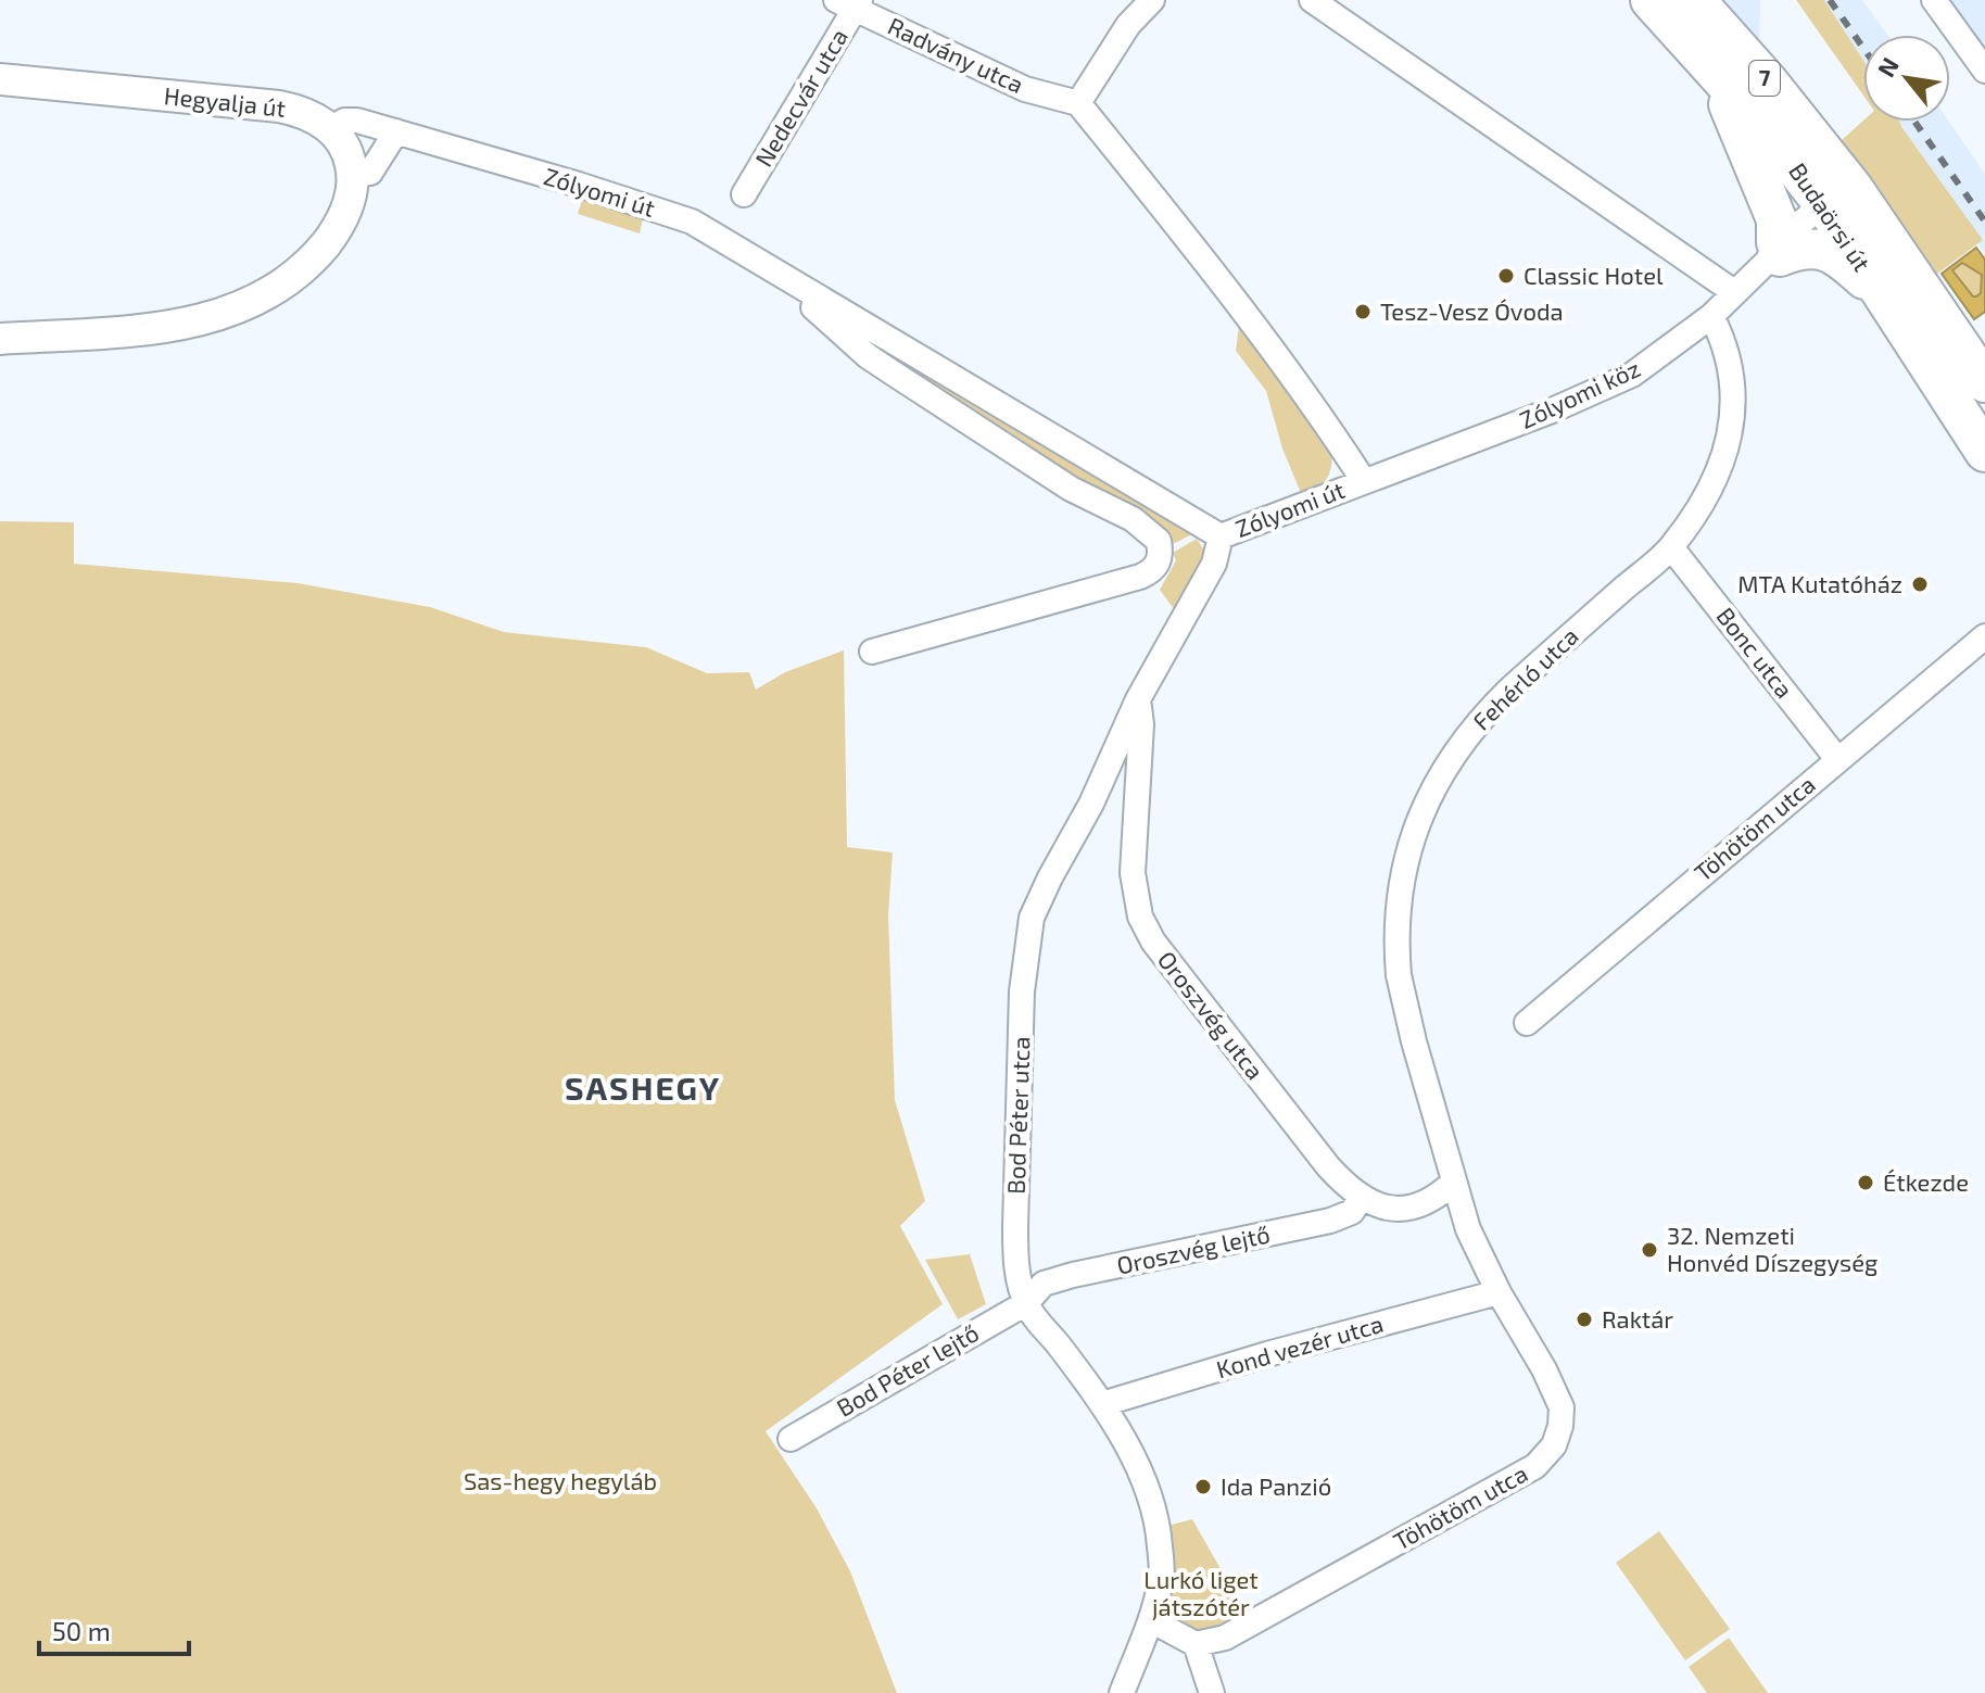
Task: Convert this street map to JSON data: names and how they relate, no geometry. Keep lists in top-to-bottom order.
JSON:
{
  "streets": {
    "main road": ["7", "Budaörsi út"],
    "street": [
      "Radvány utca",
      "Nedecvár utca",
      "Hegyalja út",
      "Zólyomi út",
      "Zólyomi köz",
      "Bonc utca",
      "Fehérló utca",
      "Töhötöm utca",
      "Oroszvég utca",
      "Bod Péter utca",
      "Oroszvég lejtő",
      "Kond vezér utca",
      "Bod Péter lejtő"
    ]
  },
  "crossings": [
    ["Radvány utca", "Nedecvár utca"],
    ["Radvány utca", "Zólyomi út"],
    ["Hegyalja út", "Zólyomi út"],
    ["Zólyomi út", "Zólyomi köz"],
    ["Zólyomi út", "Bod Péter utca"],
    ["Budaörsi út", "Zólyomi köz"],
    ["Zólyomi köz", "Fehérló utca"],
    ["Bonc utca", "Fehérló utca"],
    ["Bonc utca", "Töhötöm utca"],
    ["Fehérló utca", "Töhötöm utca"],
    ["Töhötöm utca", "Kond vezér utca"],
    ["Oroszvég utca", "Bod Péter utca"],
    ["Oroszvég utca", "Oroszvég lejtő"],
    ["Bod Péter utca", "Oroszvég lejtő"],
    ["Bod Péter utca", "Kond vezér utca"],
    ["Bod Péter utca", "Bod Péter lejtő"],
    ["Oroszvég lejtő", "Bod Péter lejtő"]
  ],
  "districts": ["SASHEGY"],
  "parks": ["Sas-hegy hegyláb", "Lurkó liget játszótér"],
  "places": [
    "Classic Hotel",
    "Tesz-Vesz Óvoda",
    "MTA Kutatóház",
    "Étkezde",
    "32. Nemzeti Honvéd Díszegység",
    "Raktár",
    "Ida Panzió"
  ],
  "scale_bar": "50 m",
  "north": "top left"
}
